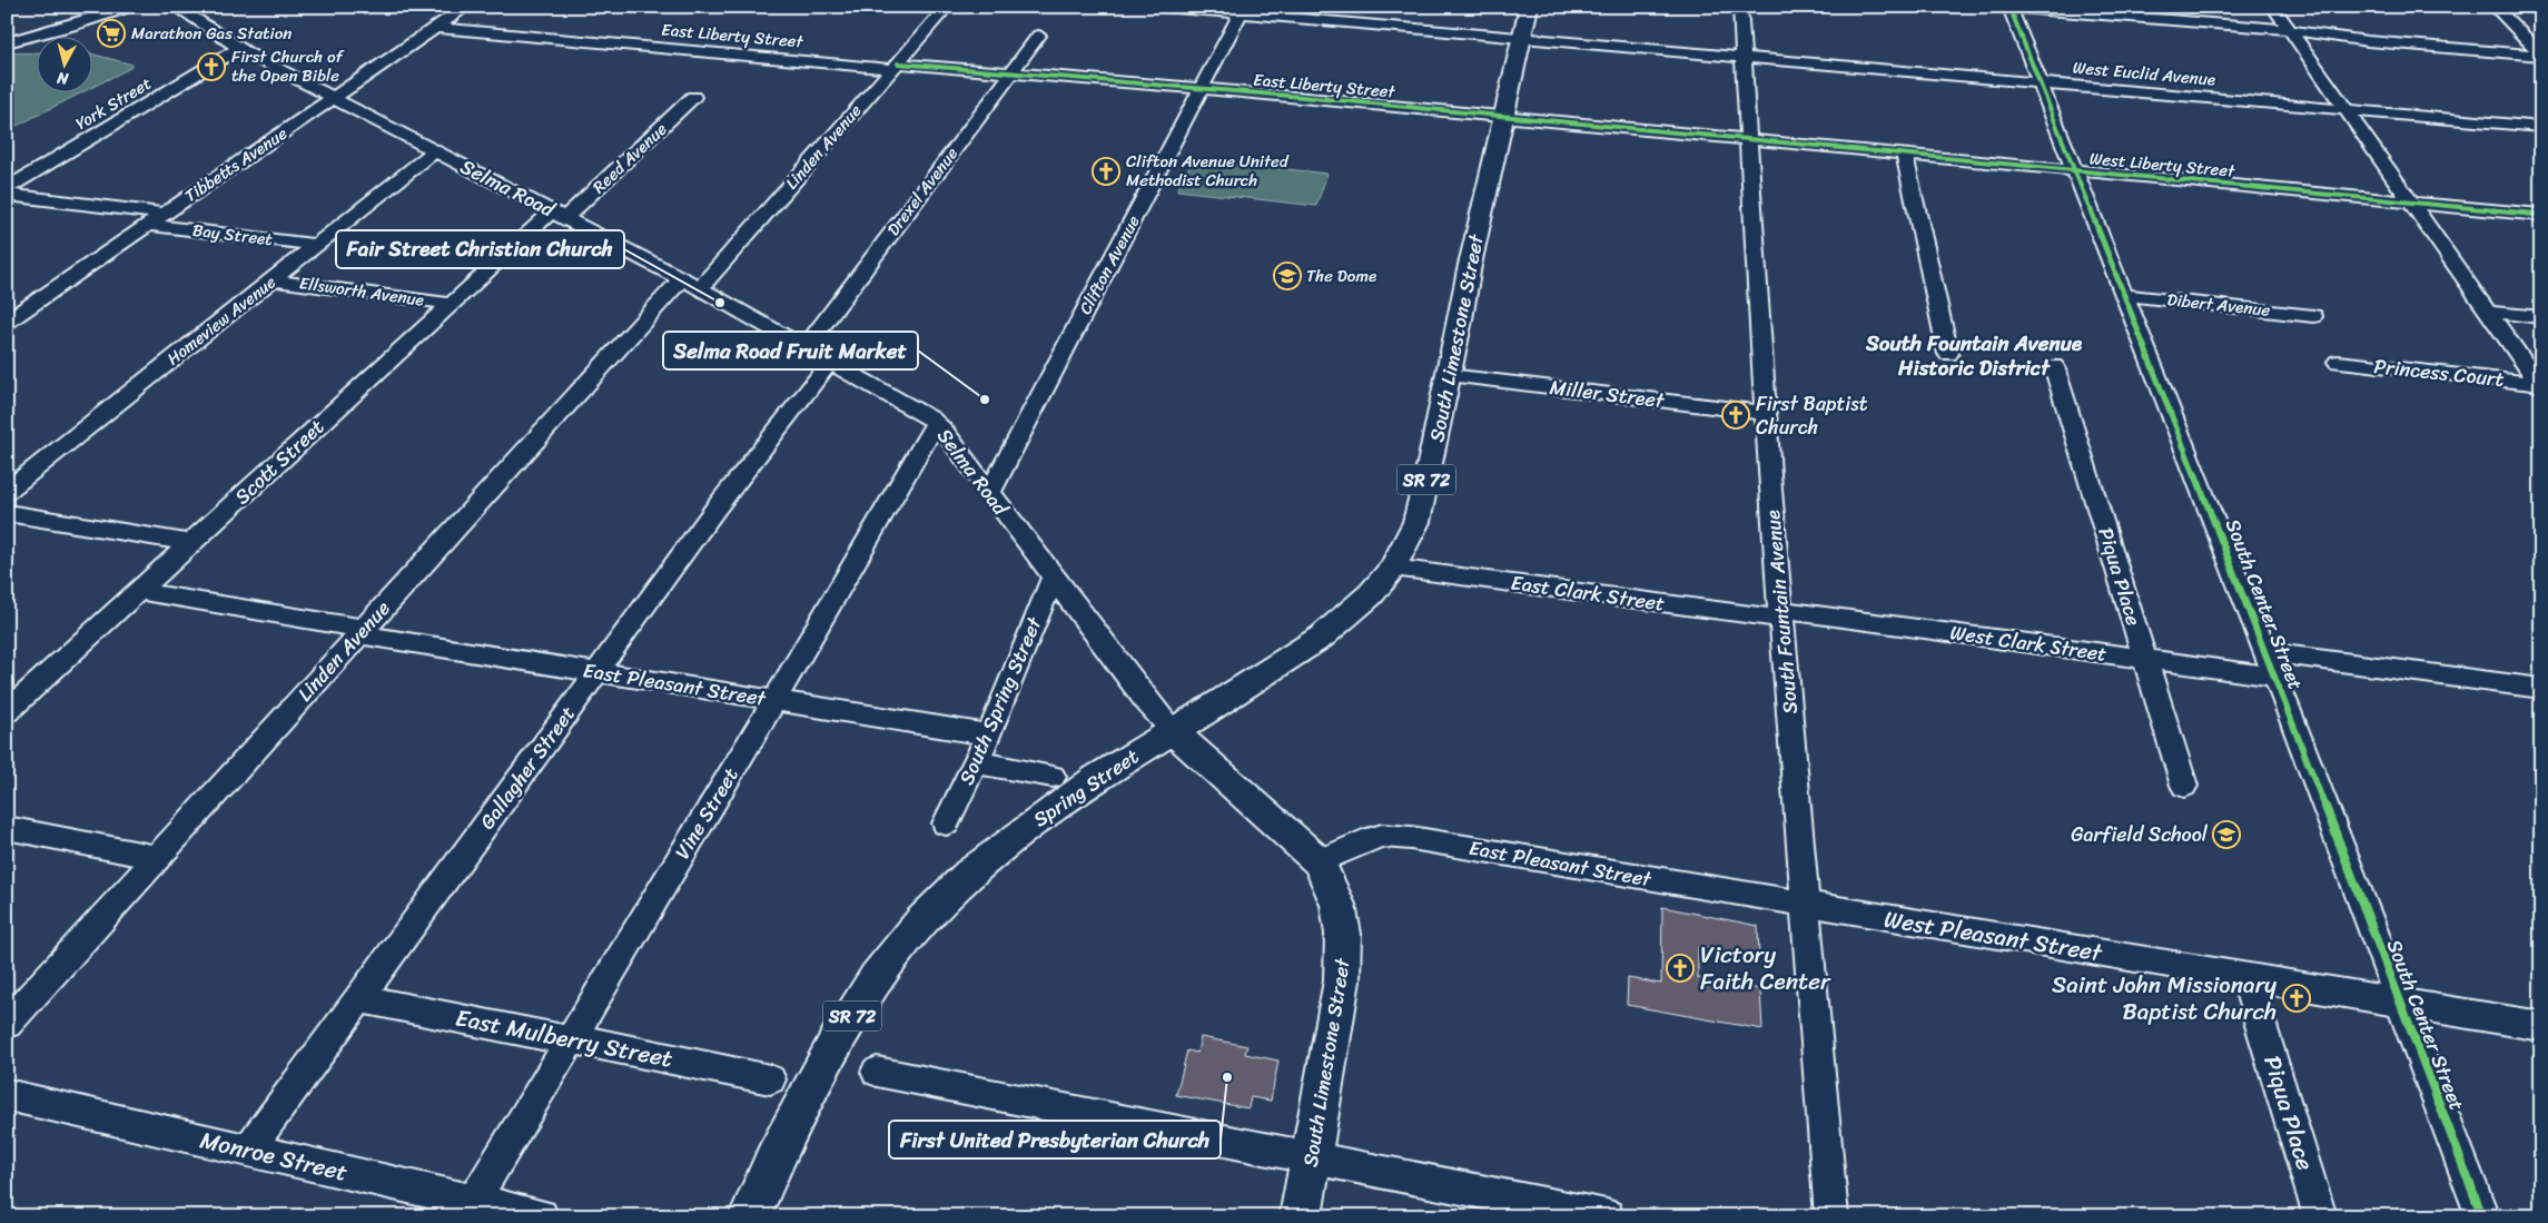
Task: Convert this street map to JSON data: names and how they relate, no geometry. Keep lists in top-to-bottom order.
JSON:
{
  "streets": {
    "main road": ["South Limestone Street", "SR 72", "Spring Street"],
    "street": [
      "East Liberty Street",
      "West Euclid Avenue",
      "York Street",
      "Linden Avenue",
      "Reed Avenue",
      "Tibbetts Avenue",
      "West Liberty Street",
      "Selma Road",
      "Drexel Avenue",
      "Bay Street",
      "Clifton Avenue",
      "Ellsworth Avenue",
      "Dibert Avenue",
      "Homeview Avenue",
      "Princess Court",
      "Miller Street",
      "Scott Street",
      "Piqua Place",
      "East Clark Street",
      "South Center Street",
      "South Fountain Avenue",
      "West Clark Street",
      "East Pleasant Street",
      "South Spring Street",
      "Gallagher Street",
      "Vine Street",
      "West Pleasant Street",
      "East Mulberry Street",
      "Monroe Street"
    ]
  },
  "crossings": [
    ["East Liberty Street", "Linden Avenue"],
    ["East Liberty Street", "Tibbetts Avenue"],
    ["East Liberty Street", "West Liberty Street"],
    ["East Liberty Street", "Drexel Avenue"],
    ["East Liberty Street", "Clifton Avenue"],
    ["East Liberty Street", "South Limestone Street"],
    ["East Liberty Street", "South Fountain Avenue"],
    ["West Euclid Avenue", "Clifton Avenue"],
    ["West Euclid Avenue", "South Limestone Street"],
    ["West Euclid Avenue", "South Center Street"],
    ["West Euclid Avenue", "South Fountain Avenue"],
    ["York Street", "Selma Road"],
    ["Linden Avenue", "Selma Road"],
    ["Linden Avenue", "East Pleasant Street"],
    ["Reed Avenue", "Selma Road"],
    ["Reed Avenue", "Scott Street"],
    ["Tibbetts Avenue", "Selma Road"],
    ["Tibbetts Avenue", "Bay Street"],
    ["West Liberty Street", "South Center Street"],
    ["West Liberty Street", "South Fountain Avenue"],
    ["Selma Road", "Drexel Avenue"],
    ["Selma Road", "Clifton Avenue"],
    ["Selma Road", "Homeview Avenue"],
    ["Selma Road", "South Limestone Street"],
    ["Selma Road", "Scott Street"],
    ["Selma Road", "South Spring Street"],
    ["Selma Road", "Gallagher Street"],
    ["Selma Road", "Spring Street"],
    ["Selma Road", "Vine Street"],
    ["Bay Street", "Homeview Avenue"],
    ["Ellsworth Avenue", "Homeview Avenue"],
    ["Ellsworth Avenue", "Scott Street"],
    ["Dibert Avenue", "South Center Street"],
    ["South Limestone Street", "Miller Street"],
    ["South Limestone Street", "East Clark Street"],
    ["South Limestone Street", "East Pleasant Street"],
    ["South Limestone Street", "Spring Street"],
    ["Miller Street", "South Fountain Avenue"],
    ["Scott Street", "East Pleasant Street"],
    ["Piqua Place", "West Clark Street"],
    ["Piqua Place", "West Pleasant Street"],
    ["East Clark Street", "South Fountain Avenue"],
    ["East Clark Street", "West Clark Street"],
    ["South Center Street", "West Clark Street"],
    ["South Center Street", "West Pleasant Street"],
    ["South Fountain Avenue", "West Clark Street"],
    ["South Fountain Avenue", "East Pleasant Street"],
    ["South Fountain Avenue", "West Pleasant Street"],
    ["East Pleasant Street", "South Spring Street"],
    ["East Pleasant Street", "Gallagher Street"],
    ["East Pleasant Street", "Vine Street"],
    ["East Pleasant Street", "West Pleasant Street"],
    ["Gallagher Street", "East Mulberry Street"],
    ["Gallagher Street", "Monroe Street"],
    ["Vine Street", "East Mulberry Street"],
    ["Vine Street", "Monroe Street"]
  ],
  "districts": ["South Fountain Avenue Historic District"],
  "places": {
    "supermarket": ["Marathon Gas Station"],
    "church": [
      "First Church of the Open Bible",
      "Clifton Avenue United Methodist Church",
      "First Baptist Church",
      "Victory Faith Center",
      "Saint John Missionary Baptist Church"
    ],
    "school or university": ["The Dome", "Garfield School"],
    "other": ["Fair Street Christian Church", "Selma Road Fruit Market", "First United Presbyterian Church"]
  },
  "north": "bottom"
}
